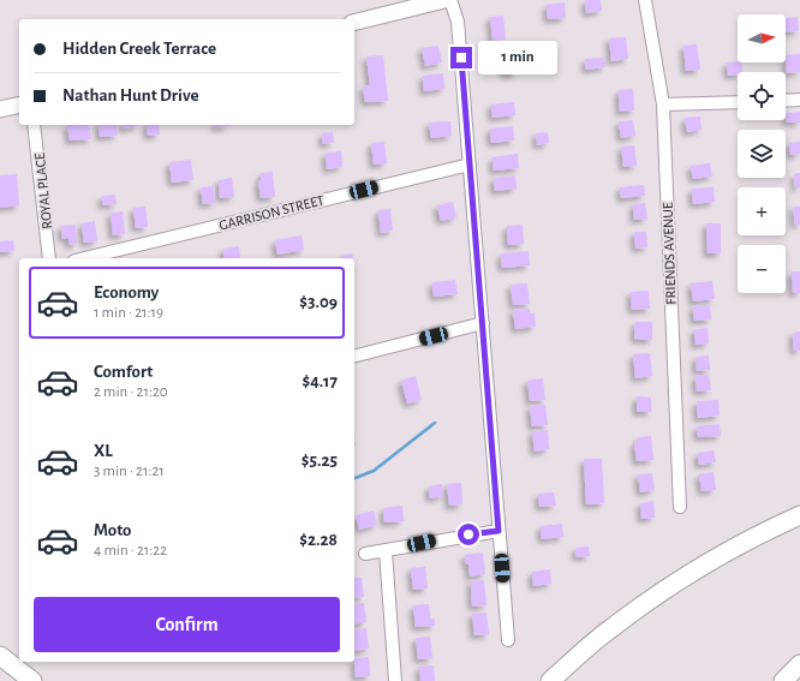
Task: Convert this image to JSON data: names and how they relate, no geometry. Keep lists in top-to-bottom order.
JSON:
{
  "streets": {
    "street": ["ROYAL PLACE", "GARRISON STREET", "FRIENDS AVENUE"]
  },
  "north": "right",
  "page": {
    "map_buttons": ["+", "−"],
    "banner": ["Hidden Creek Terrace", "Nathan Hunt Drive"],
    "bubble": "1 min",
    "list": [
      {
        "name": "Economy",
        "note": "1 min · 21:19",
        "value": "$3.09"
      },
      {
        "name": "Comfort",
        "note": "2 min · 21:20",
        "value": "$4.17"
      },
      {
        "name": "XL",
        "note": "3 min · 21:21",
        "value": "$5.25"
      },
      {
        "name": "Moto",
        "note": "4 min · 21:22",
        "value": "$2.28"
      }
    ],
    "buttons": "Confirm"
  }
}
